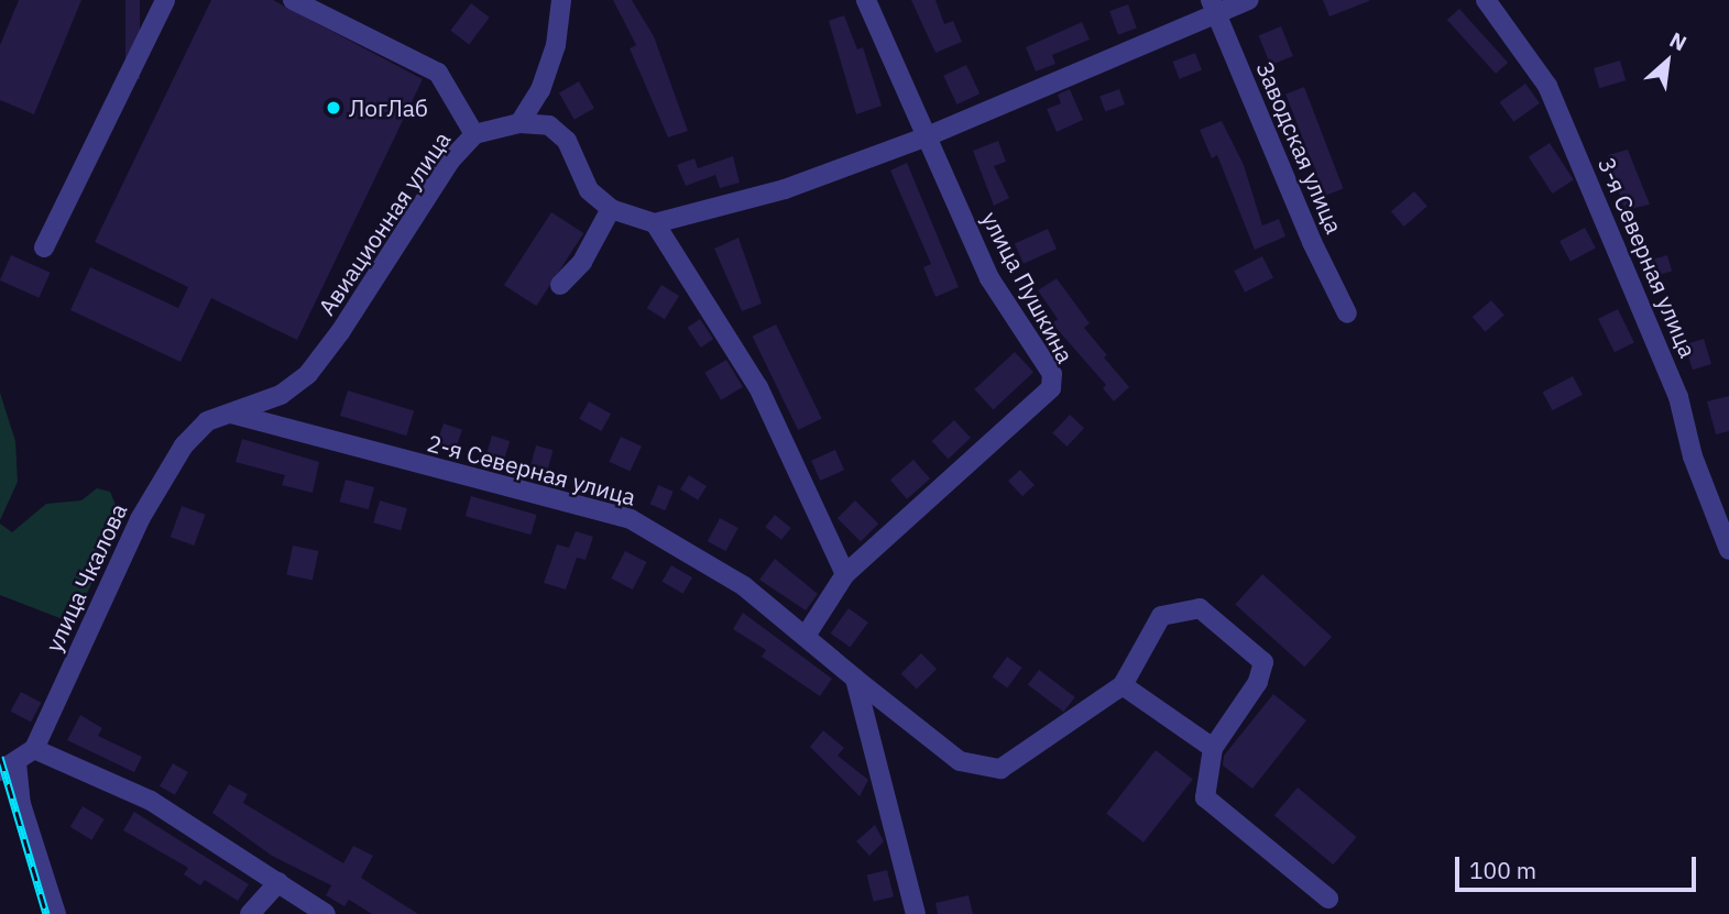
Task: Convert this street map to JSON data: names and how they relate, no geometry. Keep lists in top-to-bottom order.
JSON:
{
  "streets": {
    "street": [
      "Заводская улица",
      "Авиационная улица",
      "3-я Северная улица",
      "улица Пушкина",
      "2-я Северная улица",
      "улица Чкалова"
    ]
  },
  "crossings": [
    ["Авиационная улица", "2-я Северная улица"],
    ["Авиационная улица", "улица Чкалова"],
    ["2-я Северная улица", "улица Чкалова"]
  ],
  "places": ["ЛогЛаб"],
  "scale_bar": "100 m",
  "north": "top right"
}
